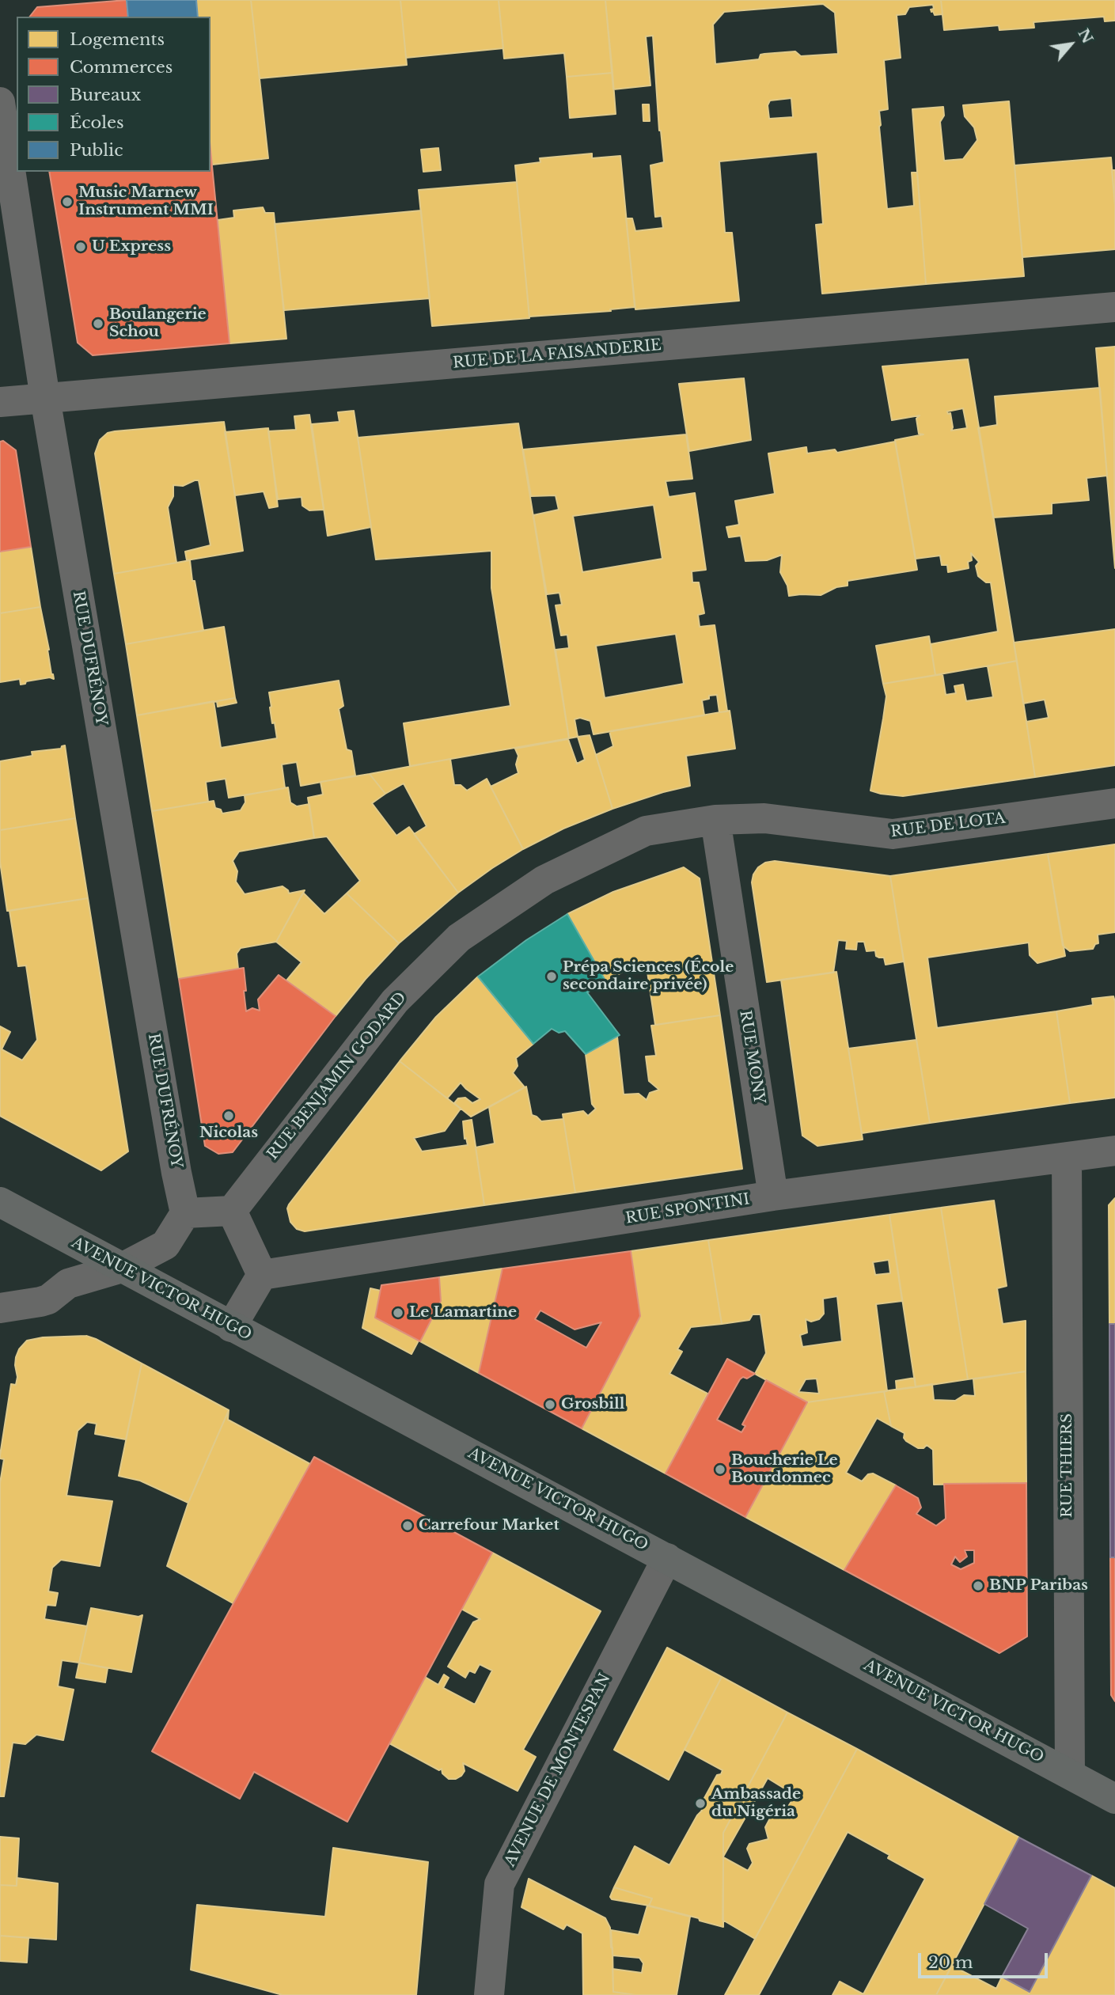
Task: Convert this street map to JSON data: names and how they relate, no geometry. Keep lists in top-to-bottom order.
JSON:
{
  "streets": {
    "main road": ["AVENUE VICTOR HUGO"],
    "street": [
      "RUE DE LA FAISANDERIE",
      "RUE DUFRÉNOY",
      "RUE DE LOTA",
      "RUE MONY",
      "RUE BENJAMIN GODARD",
      "RUE SPONTINI",
      "RUE THIERS",
      "AVENUE DE MONTESPAN"
    ]
  },
  "crossings": [
    ["RUE DE LA FAISANDERIE", "RUE DUFRÉNOY"],
    ["RUE DE LOTA", "RUE MONY"],
    ["RUE DE LOTA", "RUE BENJAMIN GODARD"],
    ["RUE MONY", "RUE BENJAMIN GODARD"],
    ["RUE MONY", "RUE SPONTINI"],
    ["RUE SPONTINI", "RUE THIERS"],
    ["AVENUE VICTOR HUGO", "RUE THIERS"],
    ["AVENUE VICTOR HUGO", "AVENUE DE MONTESPAN"]
  ],
  "places": [
    "Music Marnew Instrument MMI",
    "U Express",
    "Boulangerie Schou",
    "Prépa Sciences (École secondaire privée)",
    "Nicolas",
    "Le Lamartine",
    "Grosbill",
    "Boucherie Le Bourdonnec",
    "Carrefour Market",
    "BNP Paribas",
    "Ambassade du Nigéria"
  ],
  "legend": [
    "Logements",
    "Commerces",
    "Bureaux",
    "Écoles",
    "Public"
  ],
  "scale_bar": "20 m",
  "north": "top right"
}
